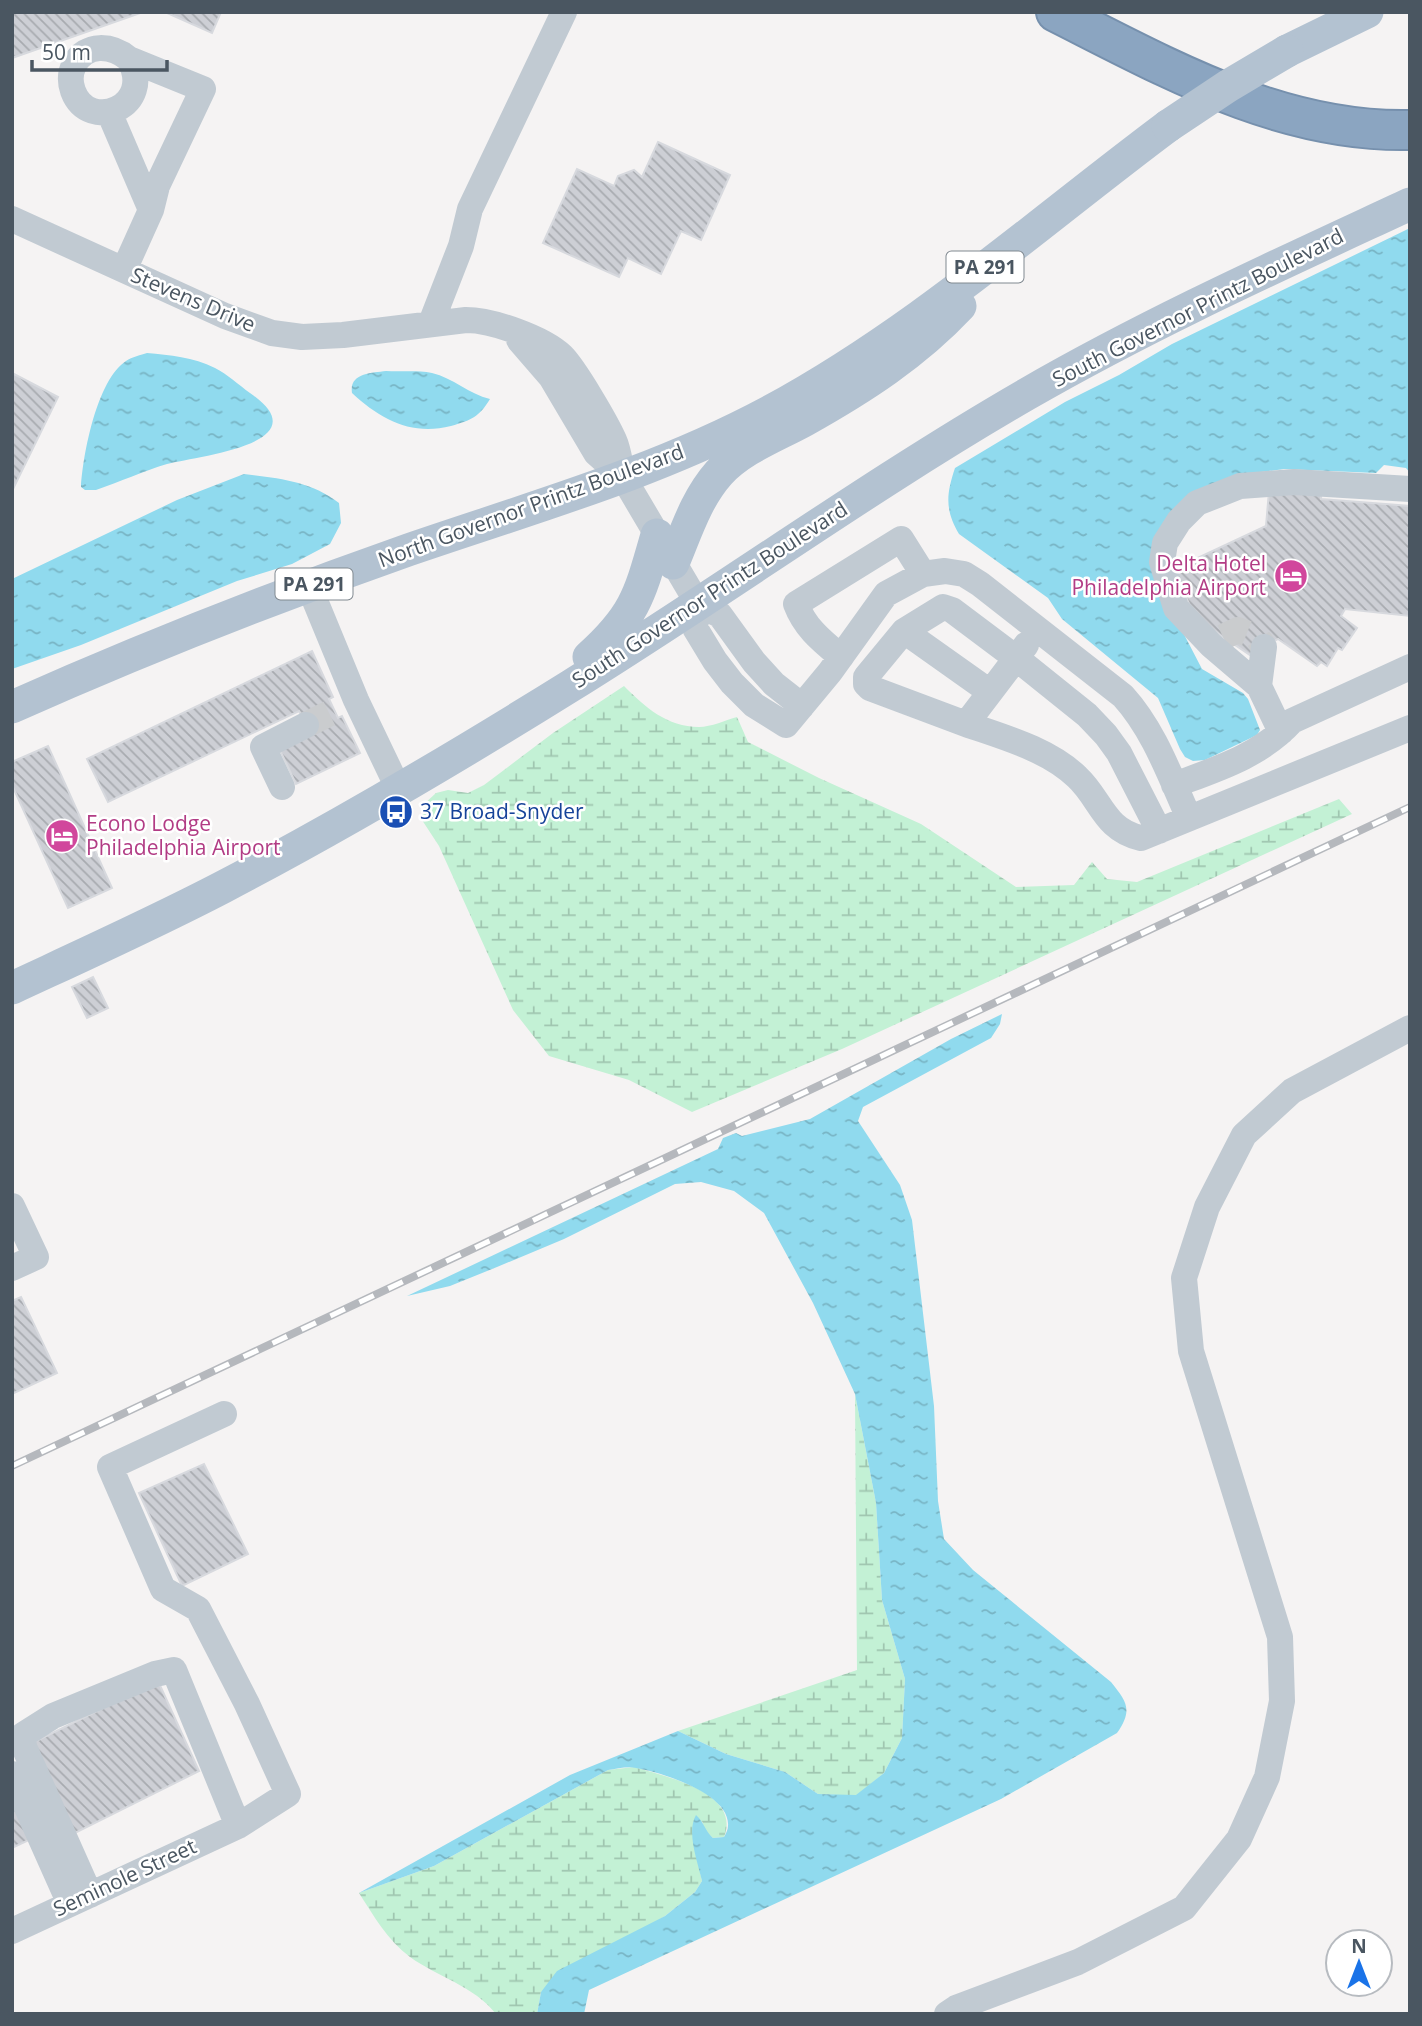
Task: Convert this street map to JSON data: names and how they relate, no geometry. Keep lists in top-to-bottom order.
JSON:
{
  "streets": {
    "main road": ["PA 291", "South Governor Printz Boulevard", "North Governor Printz Boulevard"],
    "street": ["Stevens Drive", "Seminole Street"]
  },
  "crossings": [
    ["Stevens Drive", "South Governor Printz Boulevard"],
    ["Stevens Drive", "North Governor Printz Boulevard"]
  ],
  "places": {
    "hotel": ["Delta Hotel Philadelphia Airport", "Econo Lodge Philadelphia Airport"],
    "bus stop": ["37 Broad-Snyder"]
  },
  "scale_bar": "50 m",
  "north": "top"
}
